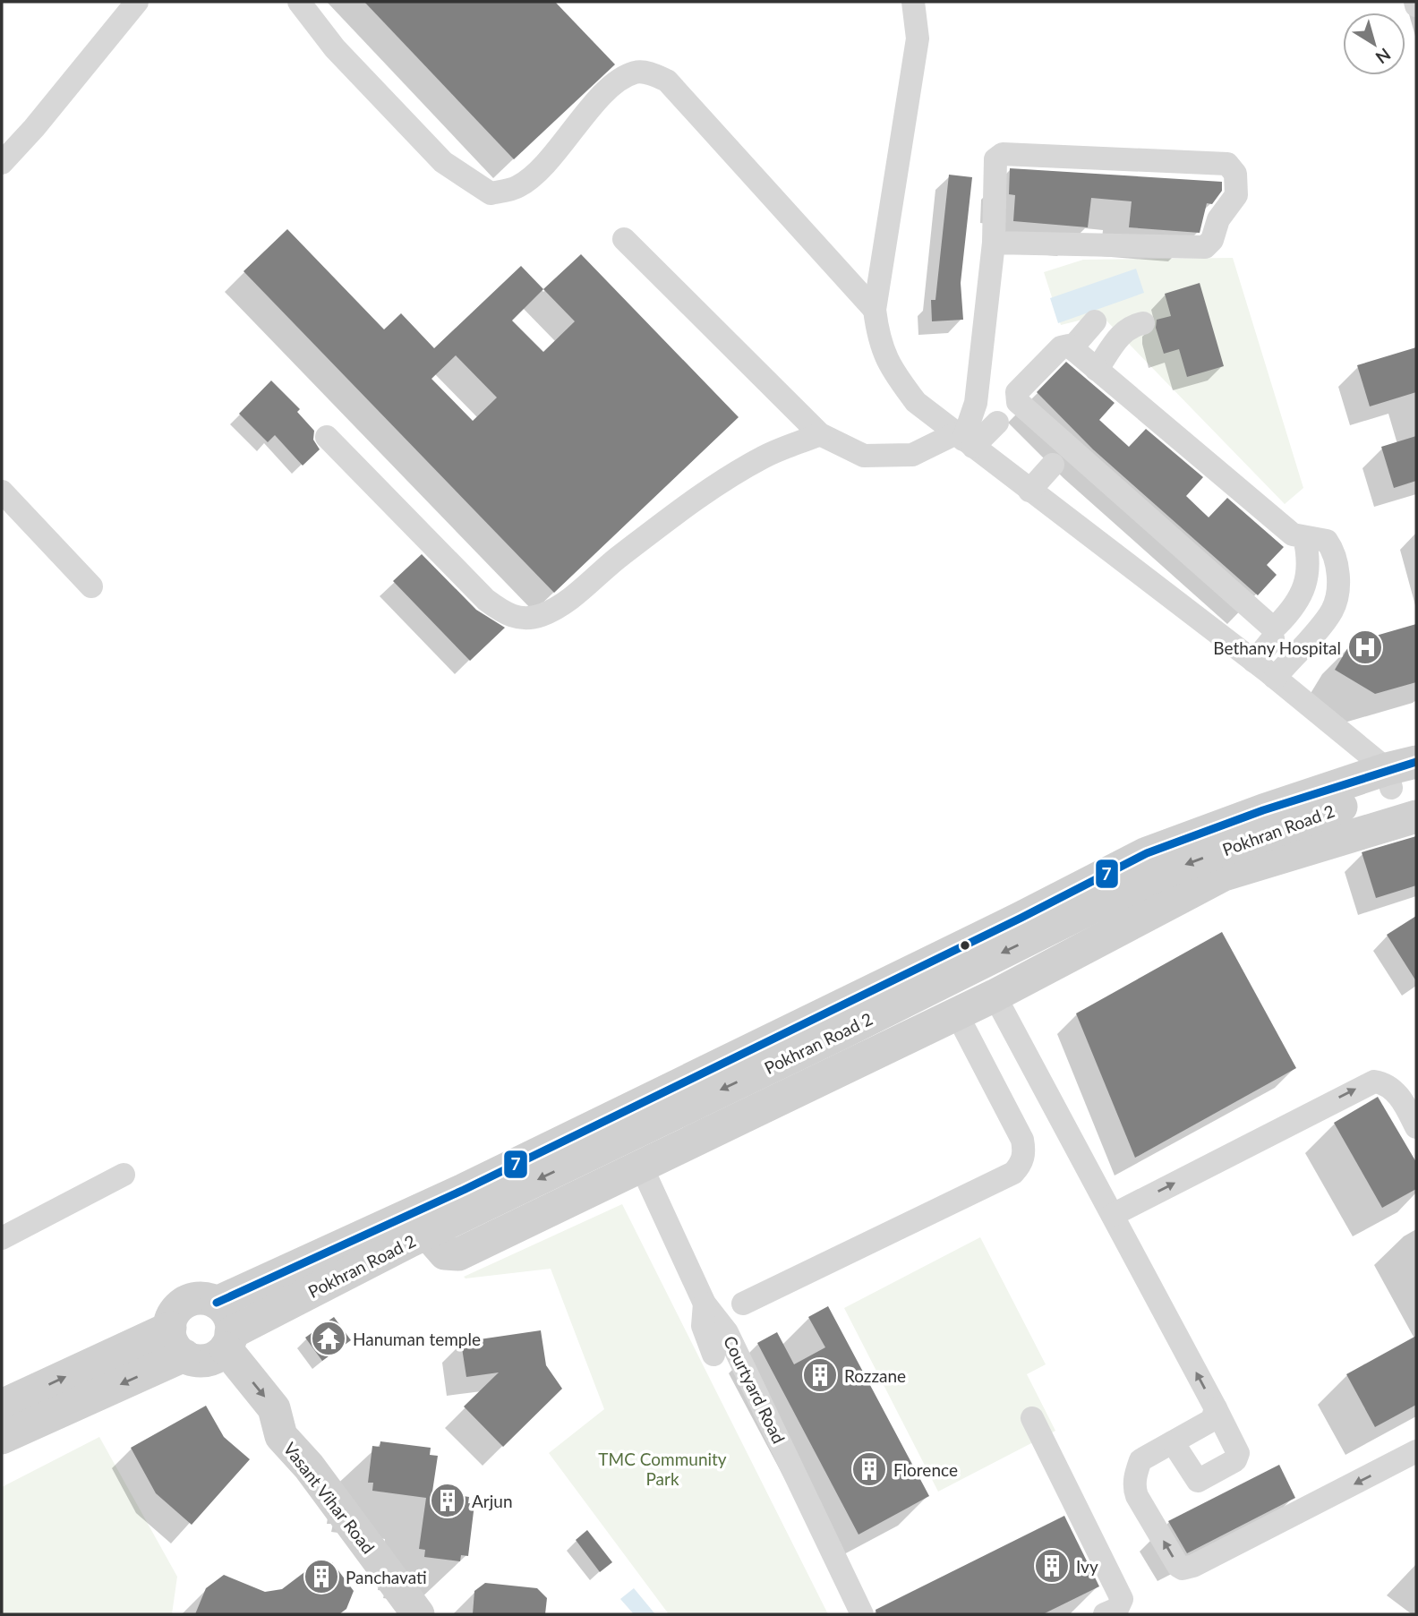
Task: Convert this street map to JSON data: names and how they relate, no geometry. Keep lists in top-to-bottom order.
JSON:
{
  "streets": {
    "main road": ["Pokhran Road 2", "Vasant Vihar Road"],
    "street": ["Courtyard Road"]
  },
  "crossings": [
    ["Pokhran Road 2", "Vasant Vihar Road"]
  ],
  "parks": ["TMC Community Park"],
  "places": {
    "hospital": ["Bethany Hospital"],
    "temple": ["Hanuman temple"],
    "building": [
      "Rozzane",
      "Florence",
      "Arjun",
      "Ivy",
      "Panchavati"
    ]
  },
  "lines": ["transit line 7"],
  "north": "bottom right"
}
